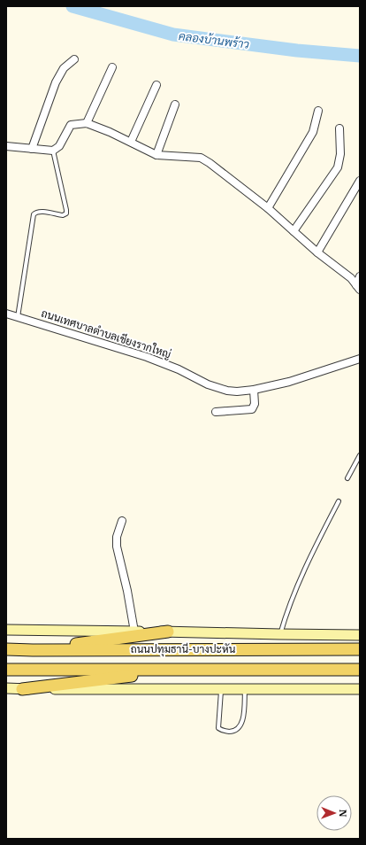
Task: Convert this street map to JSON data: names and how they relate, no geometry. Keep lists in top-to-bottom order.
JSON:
{
  "streets": {
    "main road": ["ถนนปทุมธานี-บางปะหัน"],
    "street": ["ถนนเทศบาลตำบลเชียงรากใหญ่"]
  },
  "water": ["คลองบ้านพร้าว"],
  "north": "right"
}
